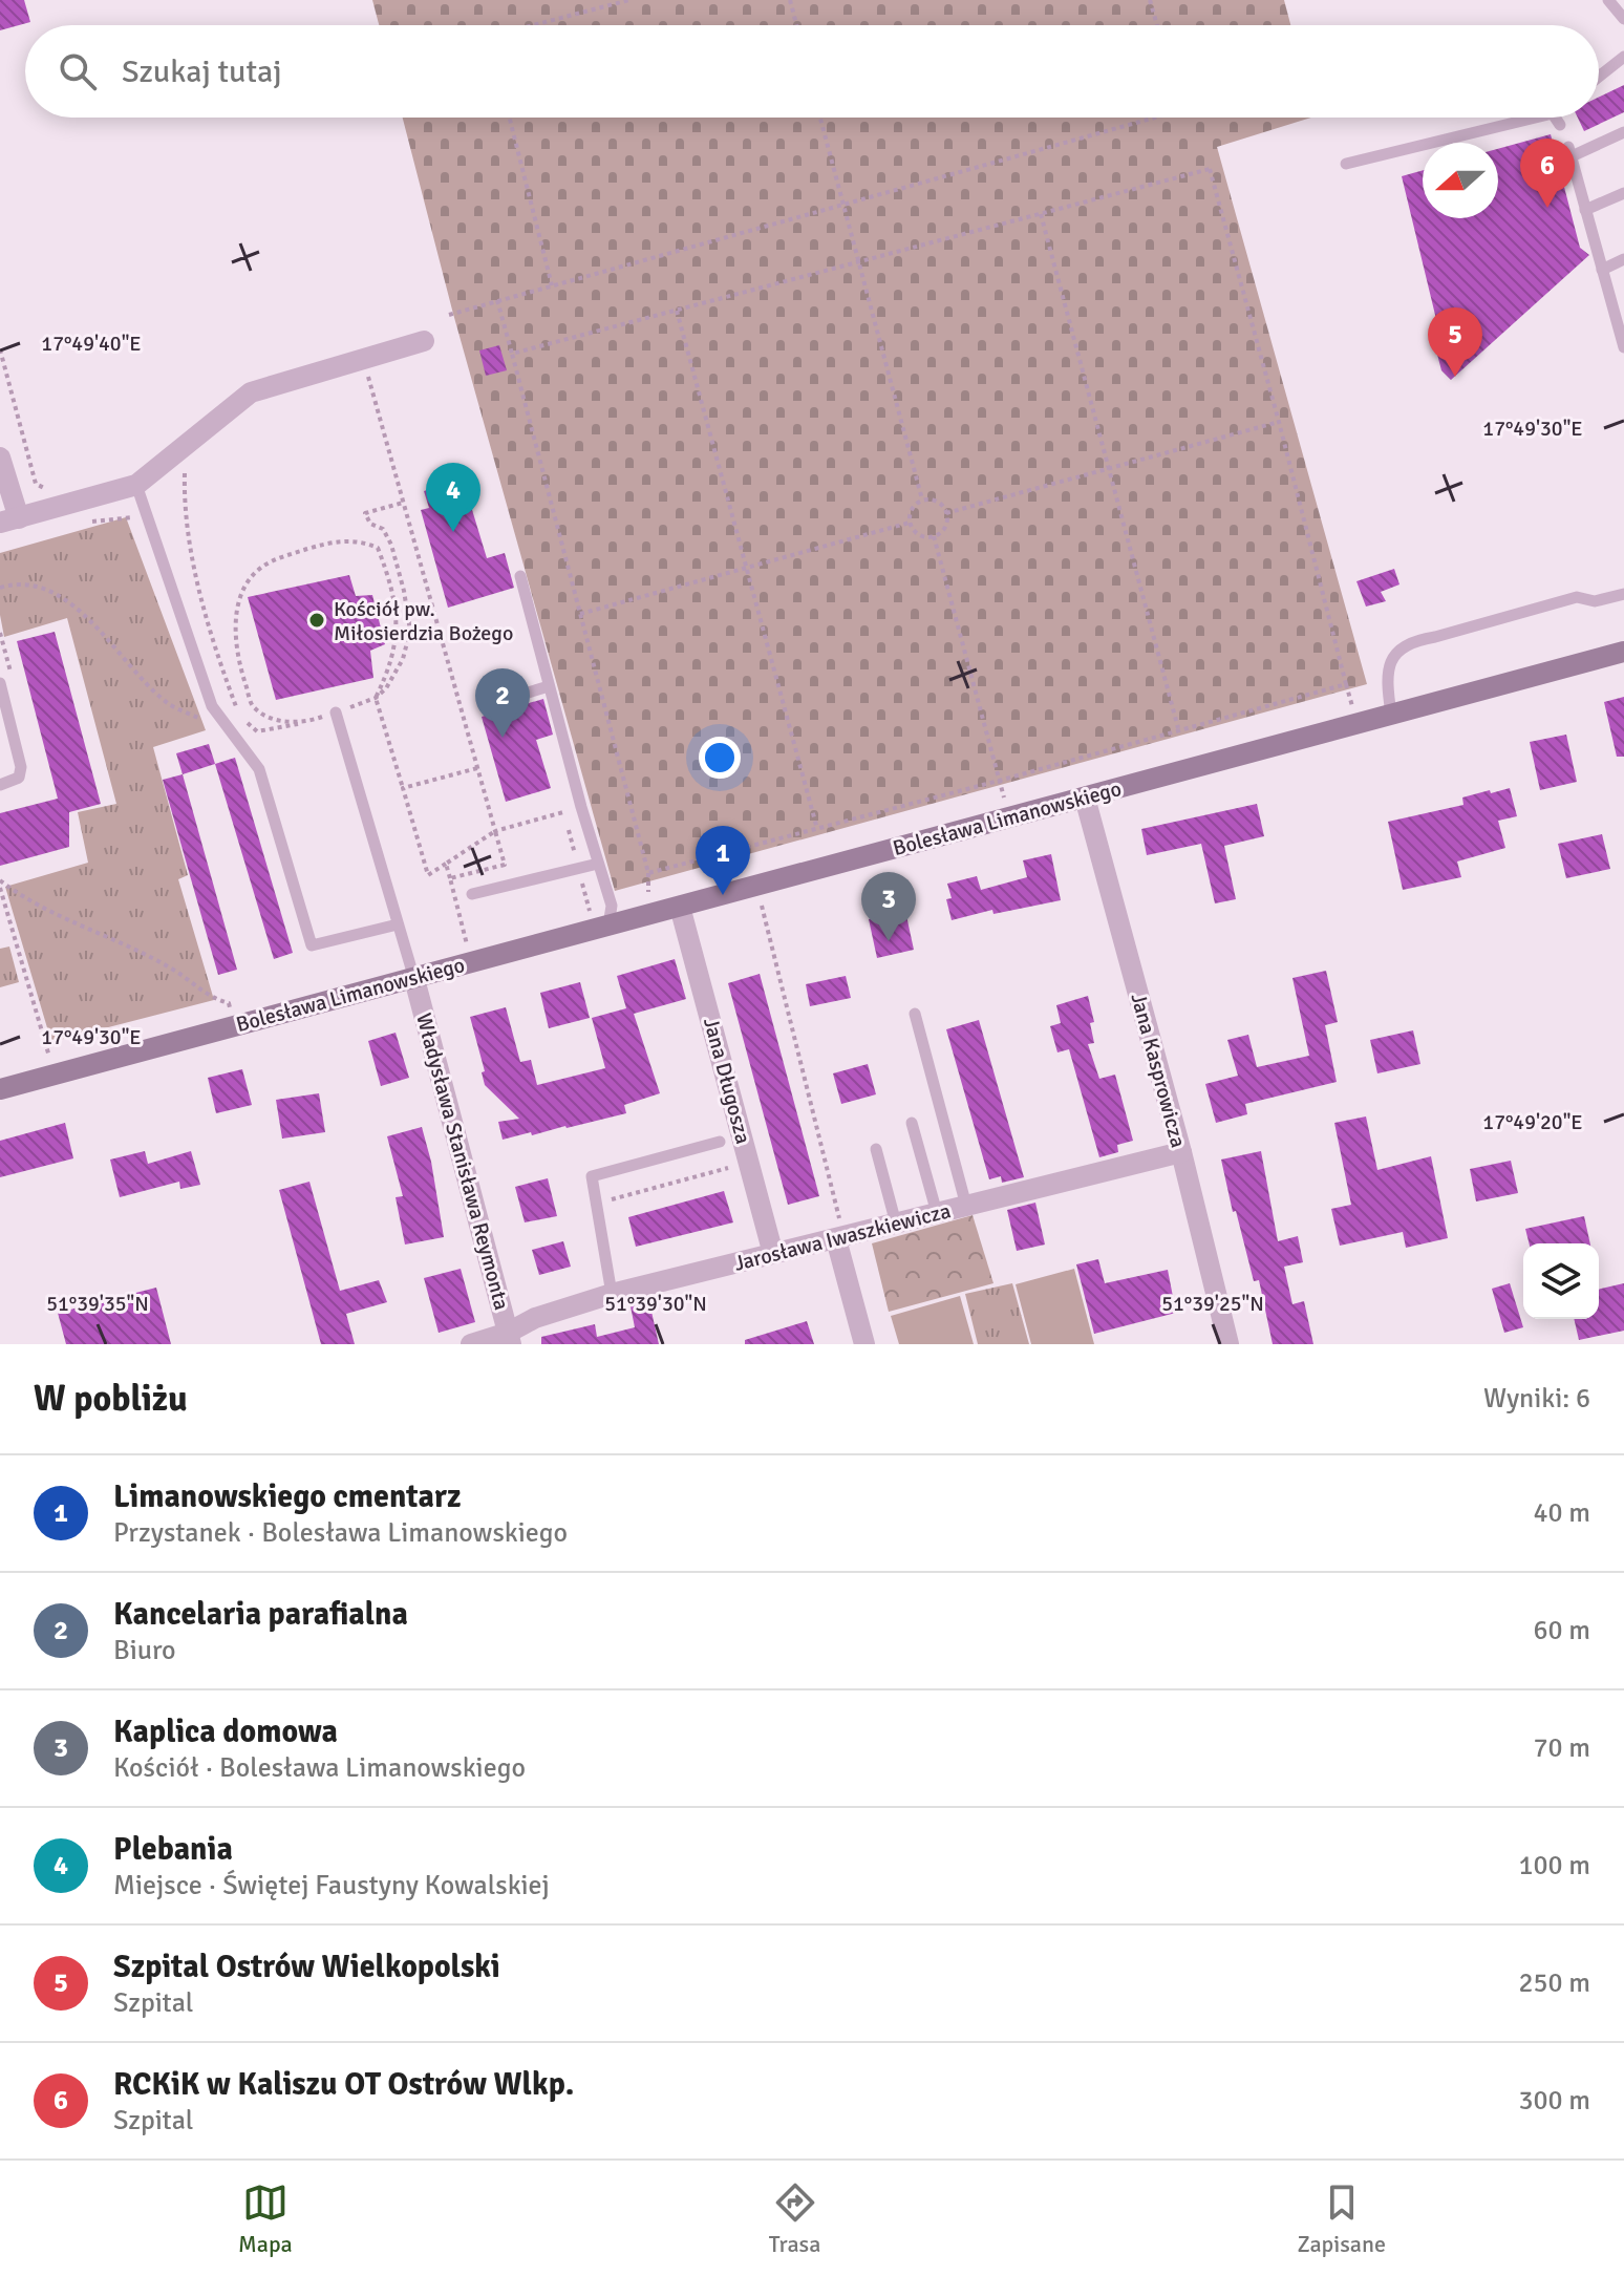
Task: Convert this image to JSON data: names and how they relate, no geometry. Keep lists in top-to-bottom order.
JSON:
{
  "streets": {
    "street": [
      "Bolesława Limanowskiego",
      "Jana Kasprowicza",
      "Jana Długosza",
      "Władysława Stanisława Reymonta",
      "Jarosława Iwaszkiewicza"
    ]
  },
  "crossings": [
    ["Bolesława Limanowskiego", "Jana Kasprowicza"],
    ["Bolesława Limanowskiego", "Jana Długosza"],
    ["Bolesława Limanowskiego", "Władysława Stanisława Reymonta"],
    ["Jana Kasprowicza", "Jarosława Iwaszkiewicza"],
    ["Jana Długosza", "Jarosława Iwaszkiewicza"],
    ["Władysława Stanisława Reymonta", "Jarosława Iwaszkiewicza"]
  ],
  "places": ["Kościół pw. Miłosierdzia Bożego"],
  "north": "left",
  "page": {
    "search": "Szukaj tutaj",
    "pins": [
      "6",
      "5",
      "4",
      "2",
      "1",
      "3"
    ],
    "heading": ["W pobliżu", "Wyniki: 6"],
    "list": [
      {
        "mark": "1",
        "name": "Limanowskiego cmentarz",
        "note": "Przystanek · Bolesława Limanowskiego",
        "value": "40 m"
      },
      {
        "mark": "2",
        "name": "Kancelaria parafialna",
        "note": "Biuro",
        "value": "60 m"
      },
      {
        "mark": "3",
        "name": "Kaplica domowa",
        "note": "Kościół · Bolesława Limanowskiego",
        "value": "70 m"
      },
      {
        "mark": "4",
        "name": "Plebania",
        "note": "Miejsce · Świętej Faustyny Kowalskiej",
        "value": "100 m"
      },
      {
        "mark": "5",
        "name": "Szpital Ostrów Wielkopolski",
        "note": "Szpital",
        "value": "250 m"
      },
      {
        "mark": "6",
        "name": "RCKiK w Kaliszu OT Ostrów Wlkp.",
        "note": "Szpital",
        "value": "300 m"
      }
    ],
    "nav": ["Mapa", "Trasa", "Zapisane"]
  },
  "coordinates": [
    "17°49'40\"E",
    "17°49'30\"E",
    "17°49'20\"E",
    "51°39'35\"N",
    "51°39'30\"N",
    "51°39'25\"N"
  ]
}
